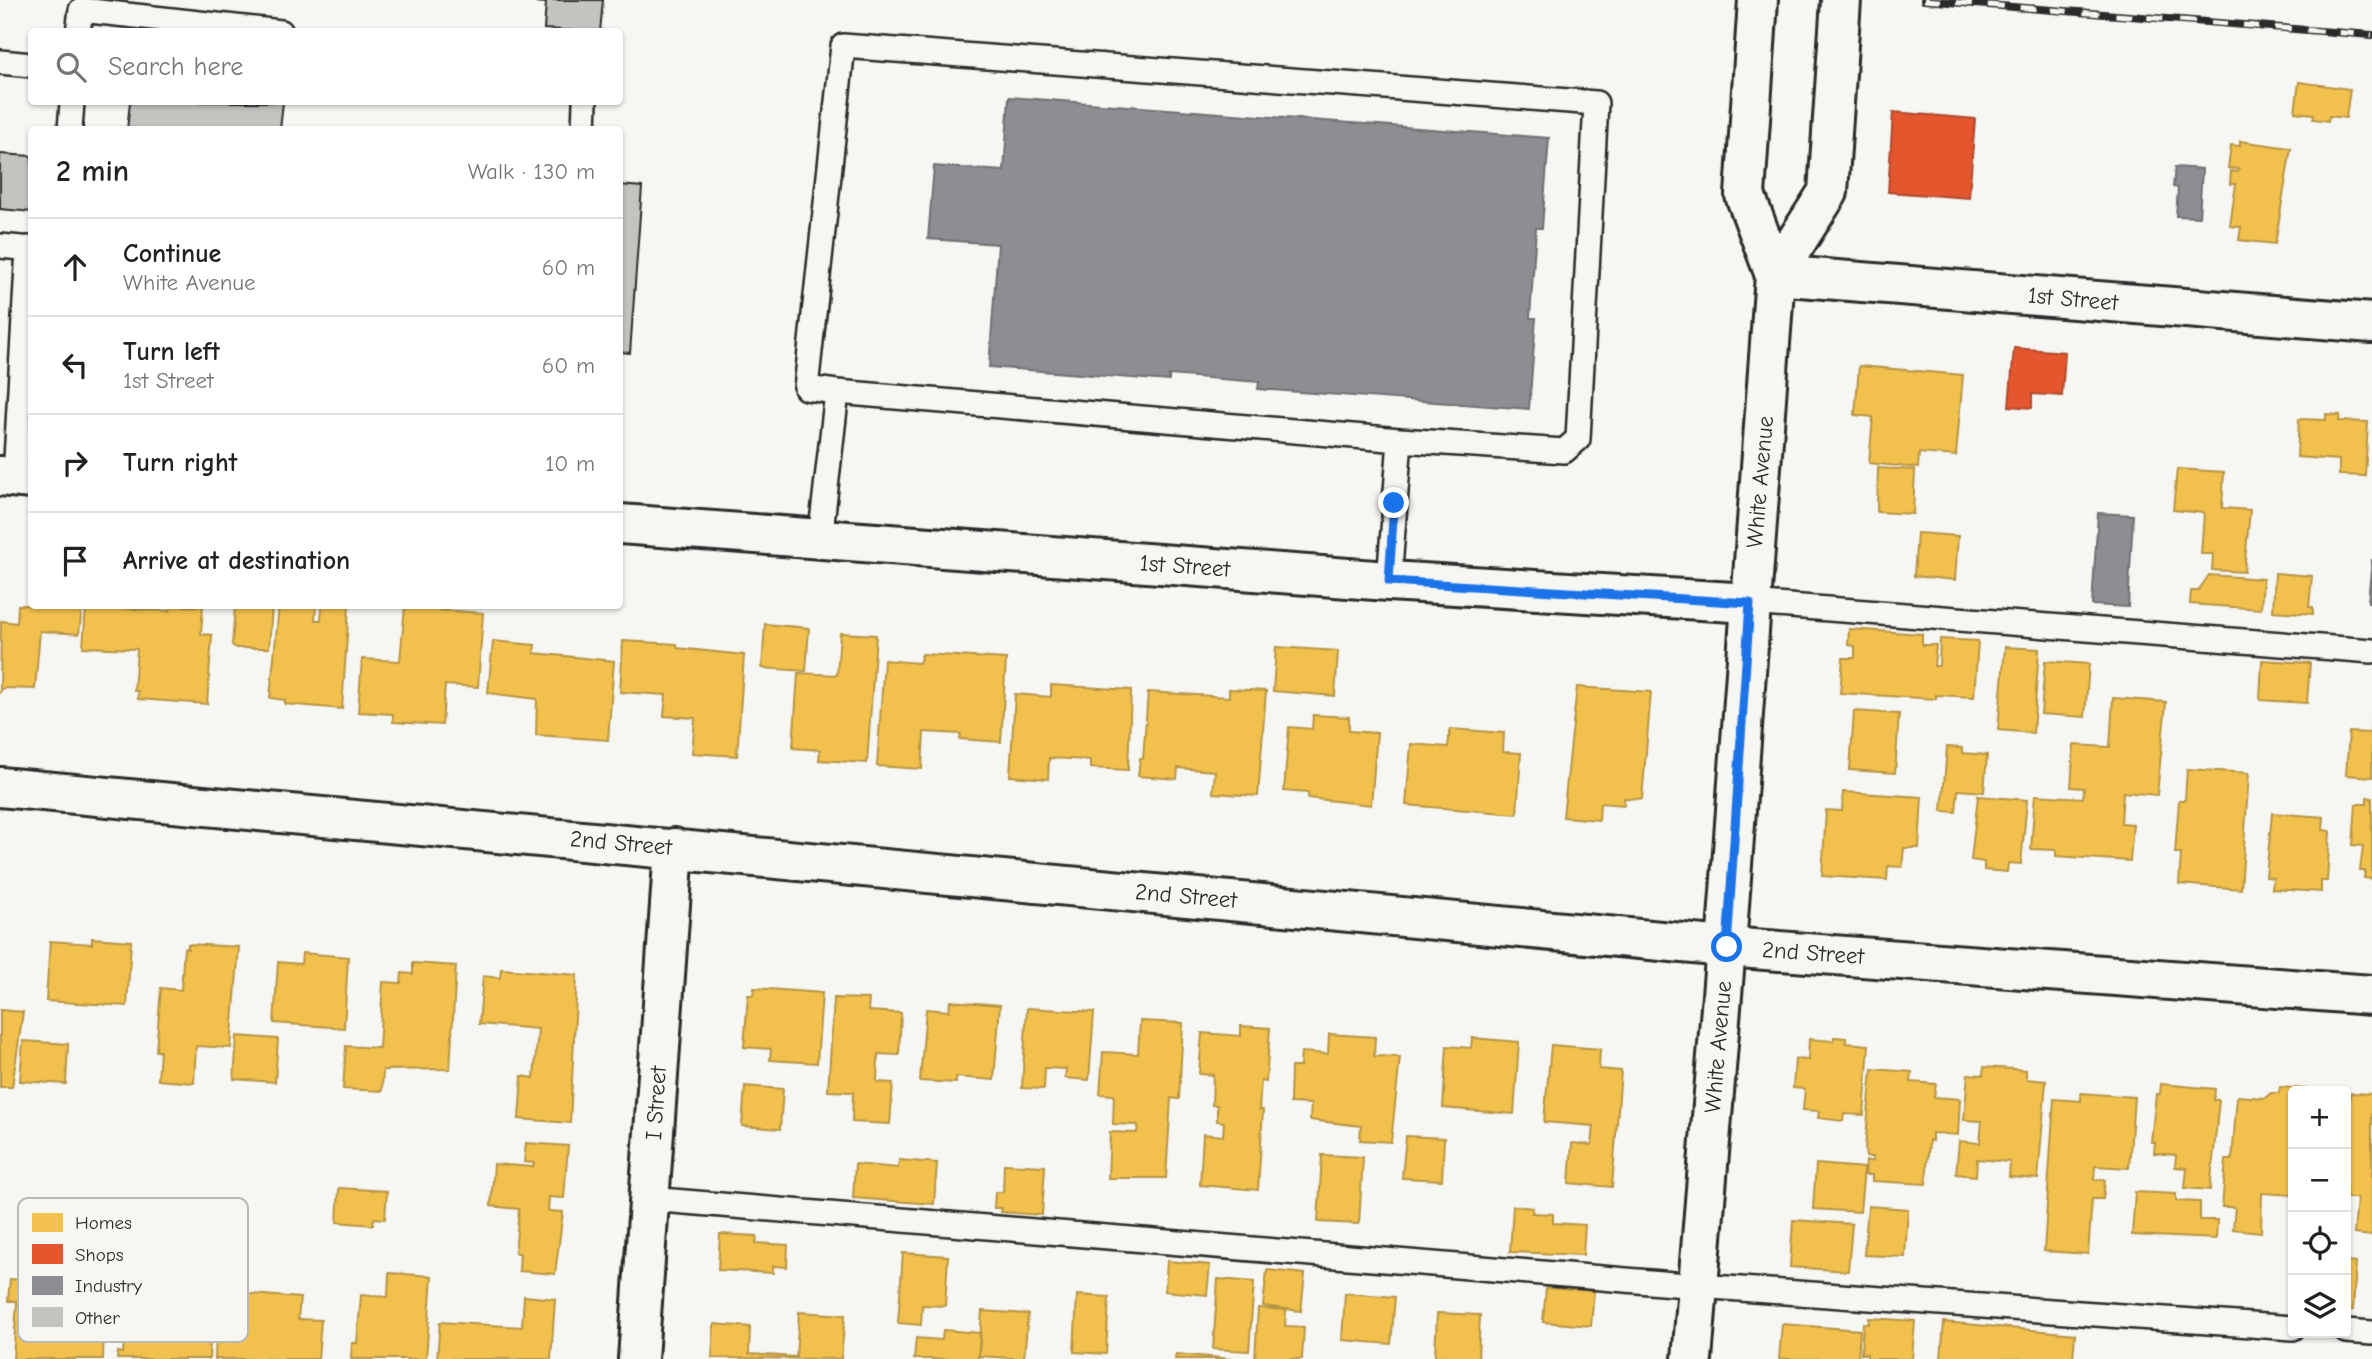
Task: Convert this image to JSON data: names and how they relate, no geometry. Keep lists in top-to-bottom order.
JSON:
{
  "streets": {
    "street": [
      "1st Street",
      "White Avenue",
      "2nd Street",
      "I Street"
    ]
  },
  "crossings": [
    ["1st Street", "White Avenue"],
    ["White Avenue", "2nd Street"],
    ["2nd Street", "I Street"]
  ],
  "legend": [
    "Homes",
    "Shops",
    "Industry",
    "Other"
  ],
  "page": {
    "search": "Search here",
    "heading": ["2 min", "Walk · 130 m"],
    "list": [
      ["Continue", "White Avenue", "60 m"],
      ["Turn left", "1st Street", "60 m"],
      ["Turn right", "10 m"],
      "Arrive at destination"
    ],
    "map_buttons": ["+", "−"]
  }
}
